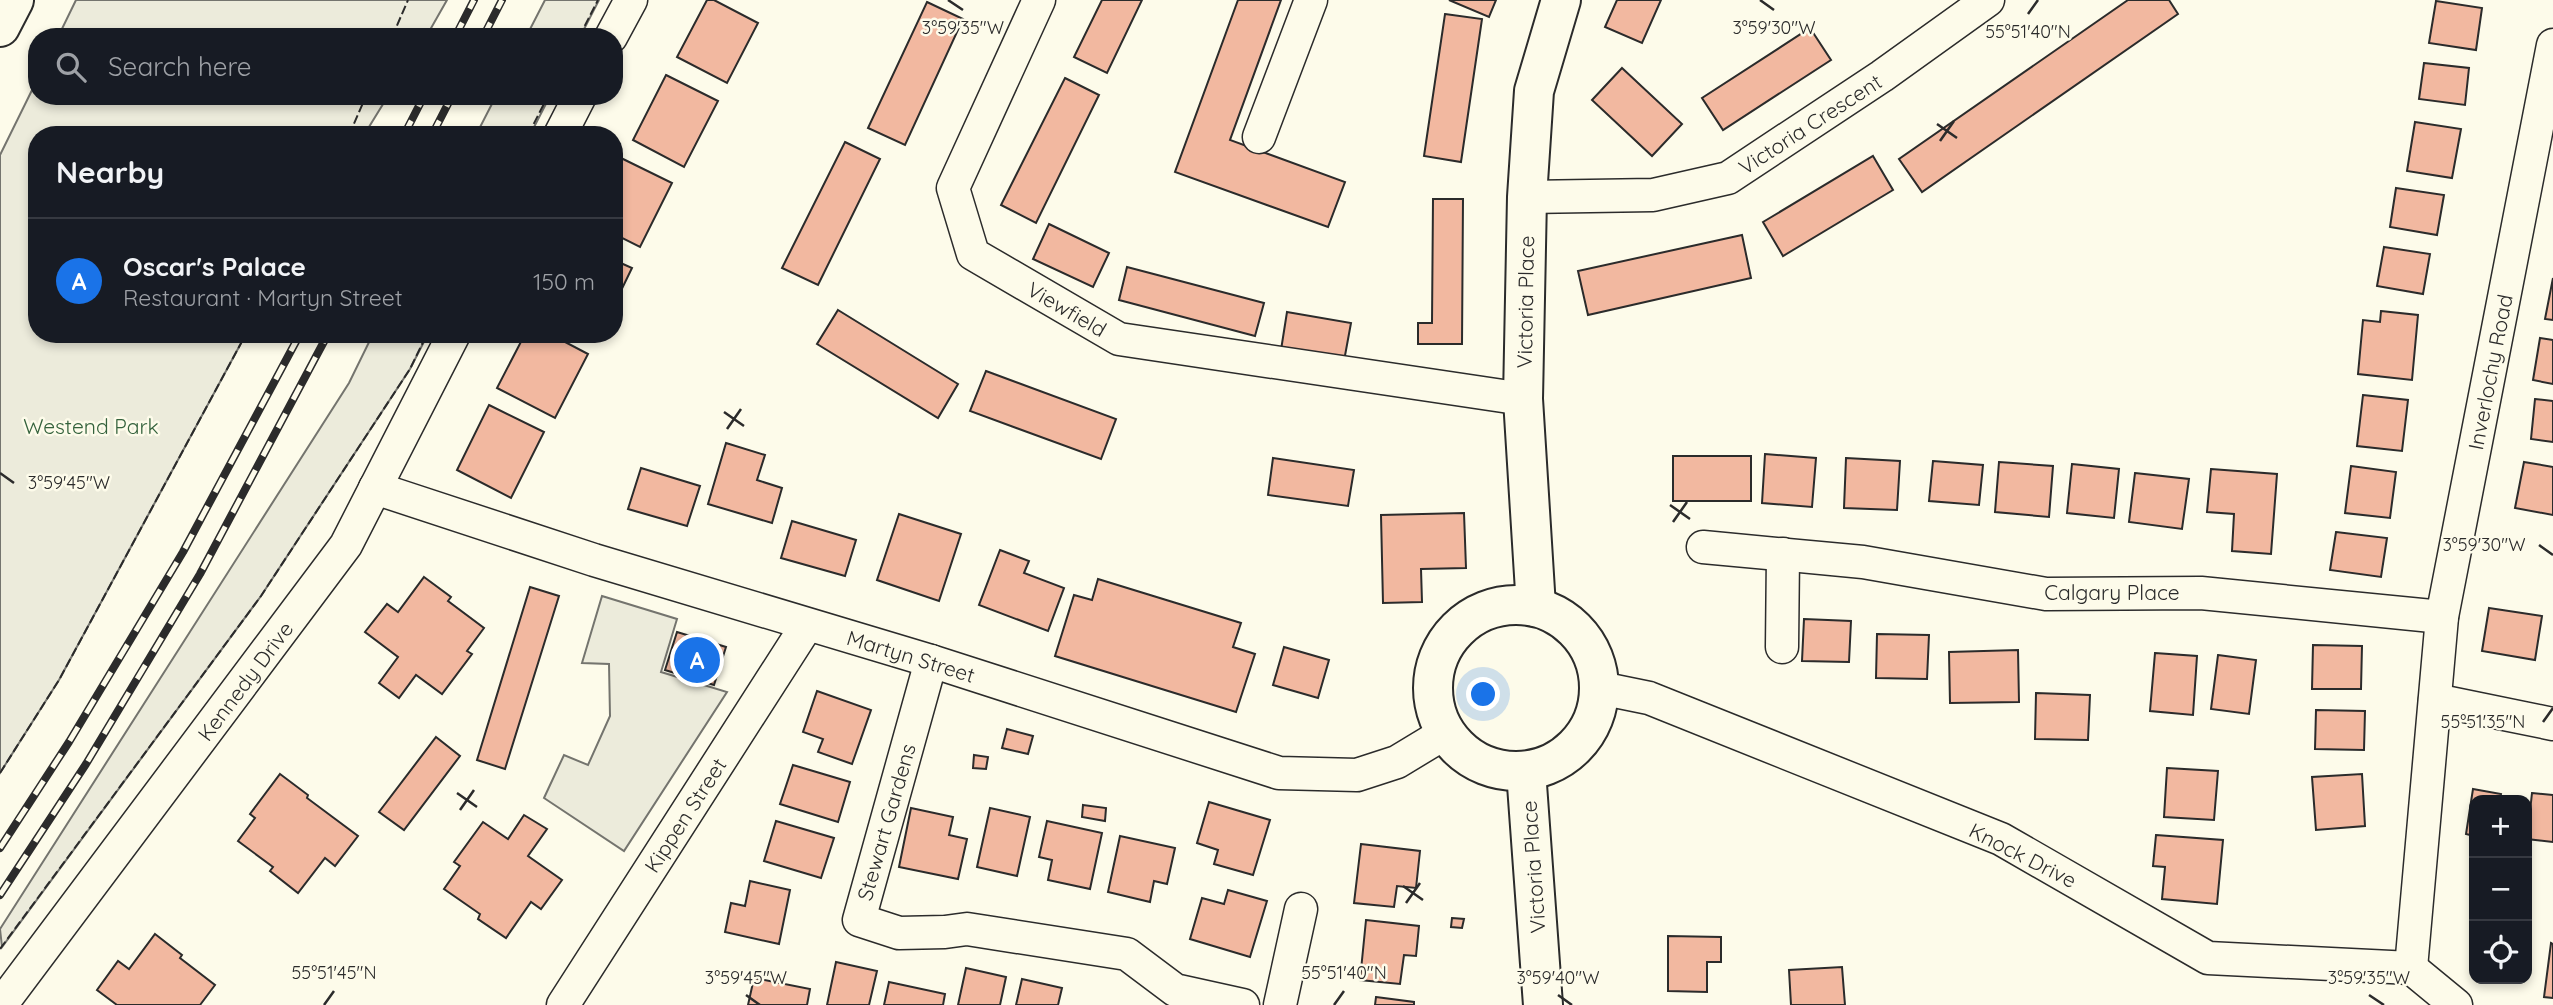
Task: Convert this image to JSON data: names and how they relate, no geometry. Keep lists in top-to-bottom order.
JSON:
{
  "streets": {
    "street": [
      "Victoria Crescent",
      "Victoria Place",
      "Viewfield",
      "Inverlochy Road",
      "Calgary Place",
      "Martyn Street",
      "Kennedy Drive",
      "Kippen Street",
      "Stewart Gardens",
      "Knock Drive"
    ]
  },
  "crossings": [
    ["Victoria Crescent", "Victoria Place"],
    ["Victoria Place", "Viewfield"],
    ["Victoria Place", "Martyn Street"],
    ["Victoria Place", "Knock Drive"],
    ["Inverlochy Road", "Calgary Place"],
    ["Inverlochy Road", "Knock Drive"],
    ["Martyn Street", "Kennedy Drive"],
    ["Martyn Street", "Kippen Street"],
    ["Martyn Street", "Stewart Gardens"],
    ["Martyn Street", "Knock Drive"]
  ],
  "parks": ["Westend Park"],
  "page": {
    "search": "Search here",
    "heading": "Nearby",
    "list": [
      {
        "mark": "A",
        "name": "Oscar's Palace",
        "note": "Restaurant · Martyn Street",
        "value": "150 m"
      }
    ],
    "pins": "A",
    "map_buttons": ["+", "−"]
  },
  "coordinates": [
    "3°59'35\"W",
    "3°59'30\"W",
    "55°51'40\"N",
    "3°59'45\"W",
    "55°51'35\"N",
    "55°51'45\"N",
    "3°59'40\"W"
  ]
}
